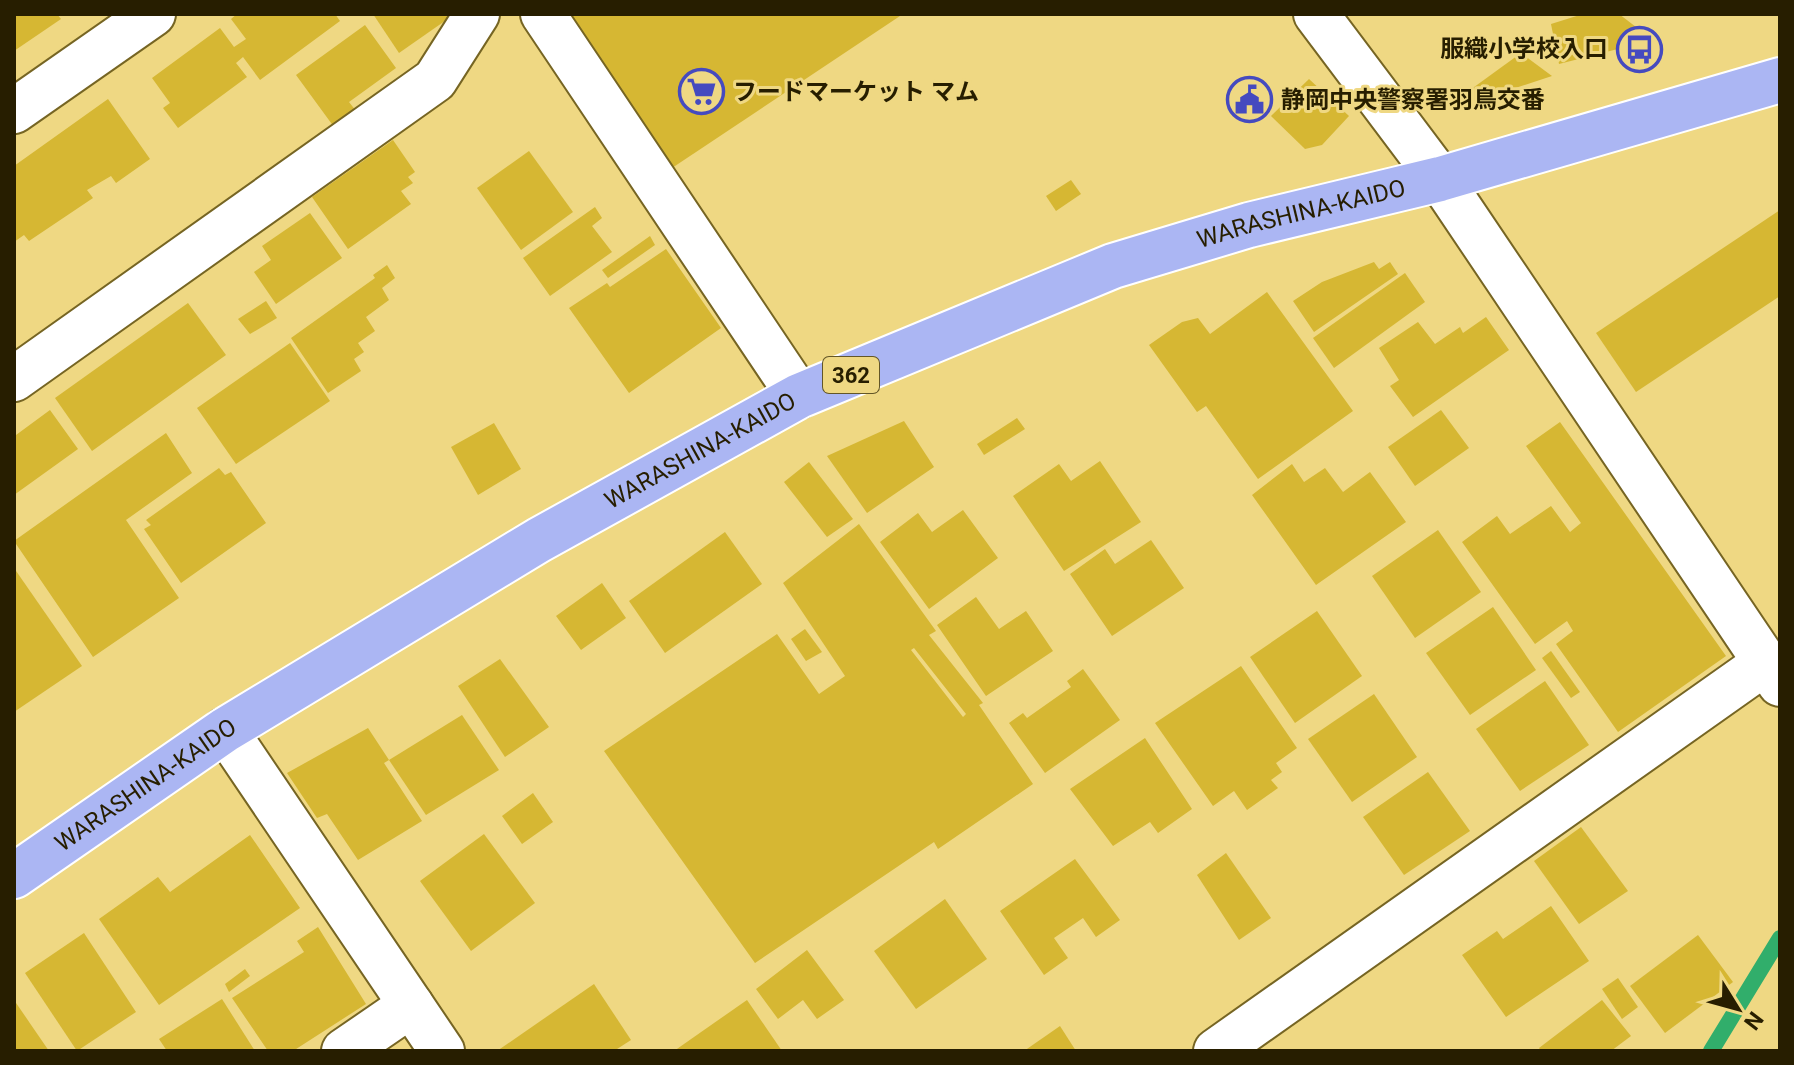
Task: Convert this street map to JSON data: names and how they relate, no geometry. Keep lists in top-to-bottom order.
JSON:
{
  "streets": {
    "highway": ["WARASHINA-KAIDO", "362"]
  },
  "places": {
    "bus stop": ["服織小学校入口"],
    "supermarket": ["フードマーケット マム"],
    "public building": ["静岡中央警察署羽鳥交番"]
  },
  "north": "bottom right"
}
